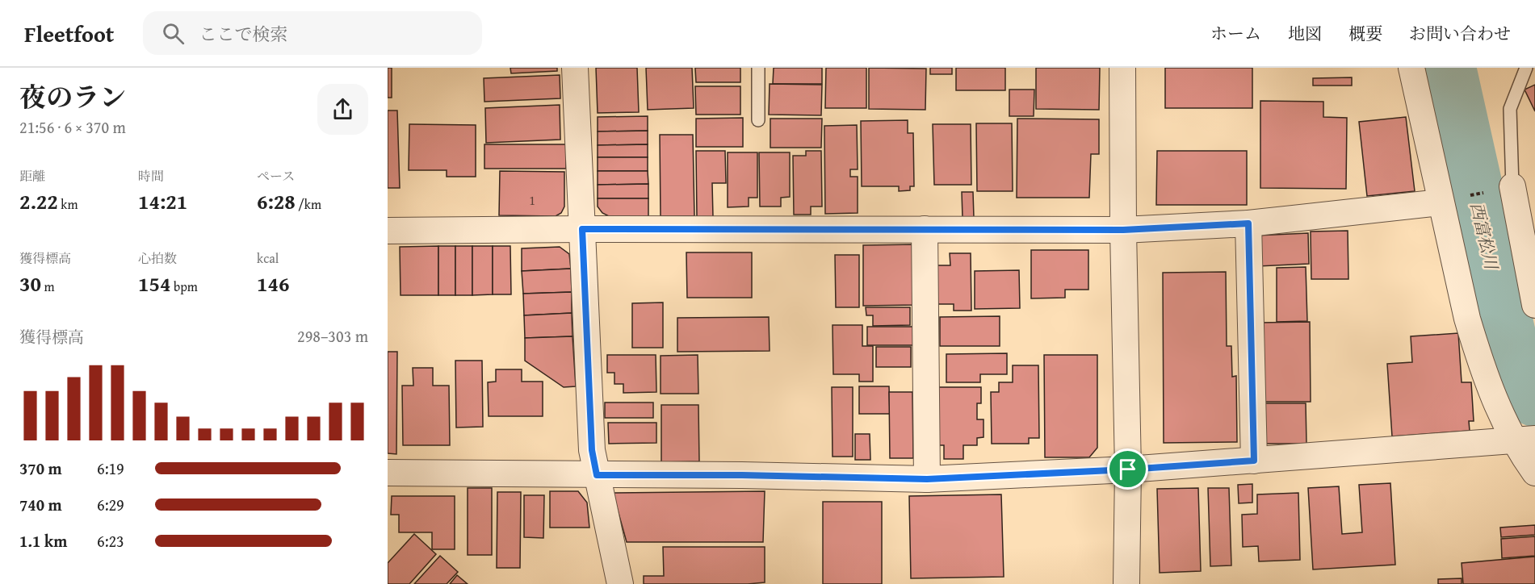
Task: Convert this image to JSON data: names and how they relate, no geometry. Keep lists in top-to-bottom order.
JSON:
{
  "water": ["西富松川"],
  "house_numbers": ["1"],
  "page": {
    "header": "Fleetfoot",
    "search": "ここで検索",
    "nav": [
      "ホーム",
      "地図",
      "概要",
      "お問い合わせ"
    ],
    "heading": ["夜のラン", "21:56 · 6 × 370 m"],
    "stats": [
      ["距離", "2.22 km"],
      ["時間", "14:21"],
      ["ペース", "6:28 /km"],
      ["獲得標高", "30 m"],
      ["心拍数", "154 bpm"],
      ["kcal", "146"]
    ],
    "chart": ["獲得標高", "298–303 m"],
    "list": [
      {
        "name": "370 m",
        "note": "6:19"
      },
      {
        "name": "740 m",
        "note": "6:29"
      },
      {
        "name": "1.1 km",
        "note": "6:23"
      }
    ]
  }
}
